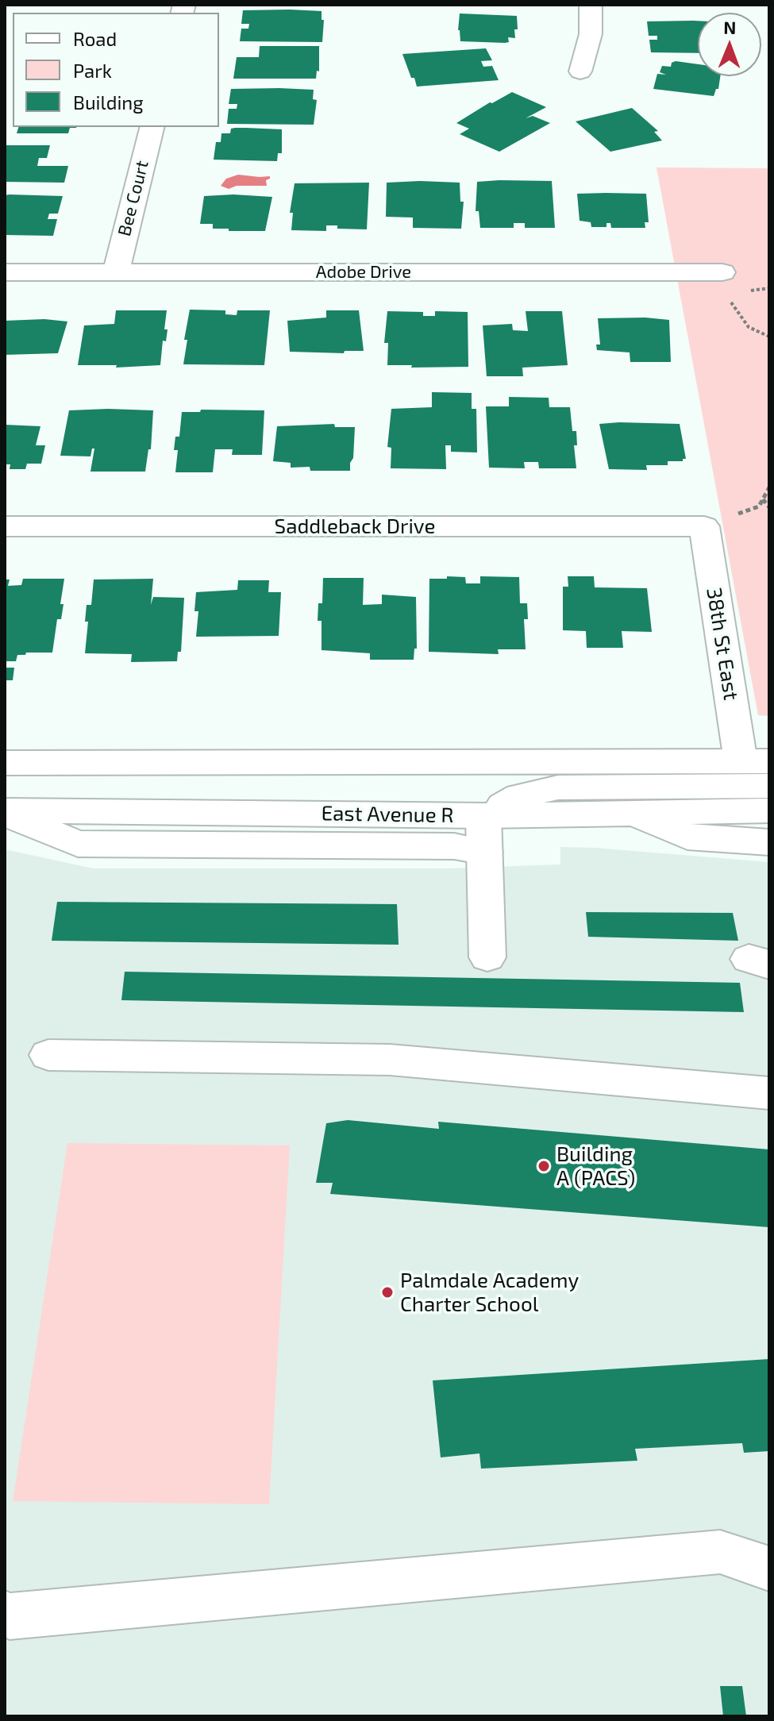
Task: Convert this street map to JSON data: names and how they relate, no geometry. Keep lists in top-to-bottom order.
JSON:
{
  "streets": {
    "street": [
      "Bee Court",
      "Adobe Drive",
      "Saddleback Drive",
      "38th St East",
      "East Avenue R"
    ]
  },
  "crossings": [
    ["Bee Court", "Adobe Drive"],
    ["Saddleback Drive", "38th St East"]
  ],
  "places": ["Building A (PACS)", "Palmdale Academy Charter School"],
  "legend": ["Road", "Park", "Building"],
  "north": "top"
}
